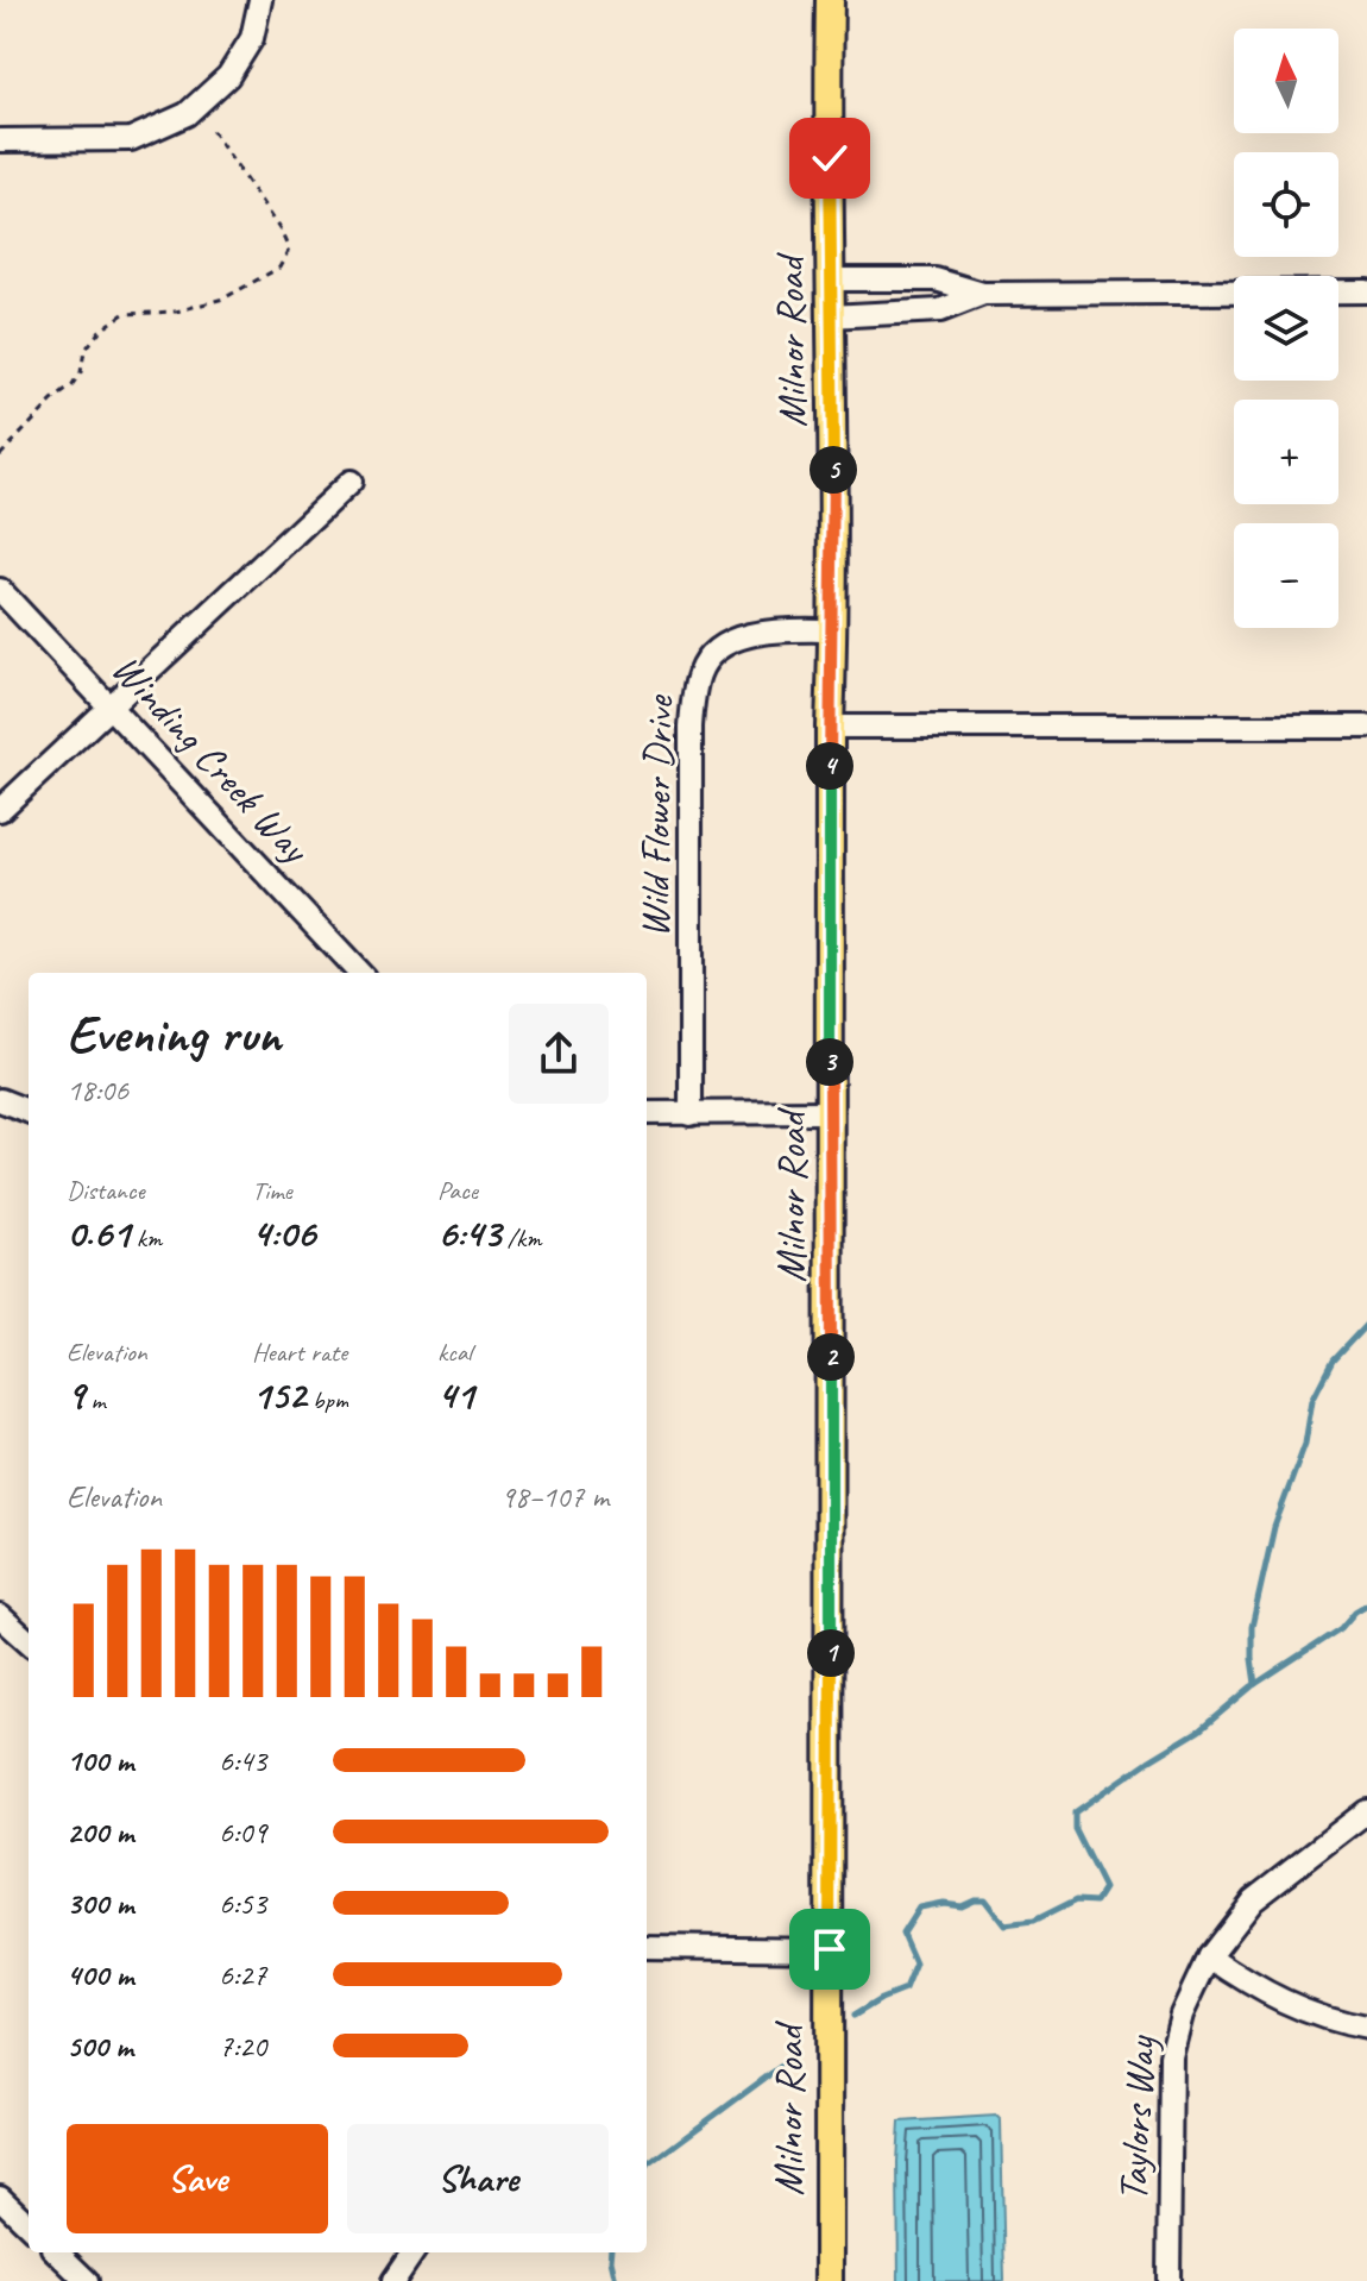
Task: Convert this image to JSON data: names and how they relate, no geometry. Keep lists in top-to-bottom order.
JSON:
{
  "streets": {
    "main road": ["Milnor Road"],
    "street": ["Winding Creek Way", "Wild Flower Drive", "Taylors Way"]
  },
  "crossings": [
    ["Milnor Road", "Wild Flower Drive"]
  ],
  "north": "top",
  "page": {
    "map_buttons": ["+", "−"],
    "pins": [
      "5",
      "4",
      "3",
      "2",
      "1"
    ],
    "heading": ["Evening run", "18:06"],
    "stats": [
      ["Distance", "0.61 km"],
      ["Time", "4:06"],
      ["Pace", "6:43 /km"],
      ["Elevation", "9 m"],
      ["Heart rate", "152 bpm"],
      ["kcal", "41"]
    ],
    "chart": ["Elevation", "98–107 m"],
    "list": [
      {
        "name": "100 m",
        "note": "6:43"
      },
      {
        "name": "200 m",
        "note": "6:09"
      },
      {
        "name": "300 m",
        "note": "6:53"
      },
      {
        "name": "400 m",
        "note": "6:27"
      },
      {
        "name": "500 m",
        "note": "7:20"
      }
    ],
    "buttons": ["Save", "Share"]
  }
}
